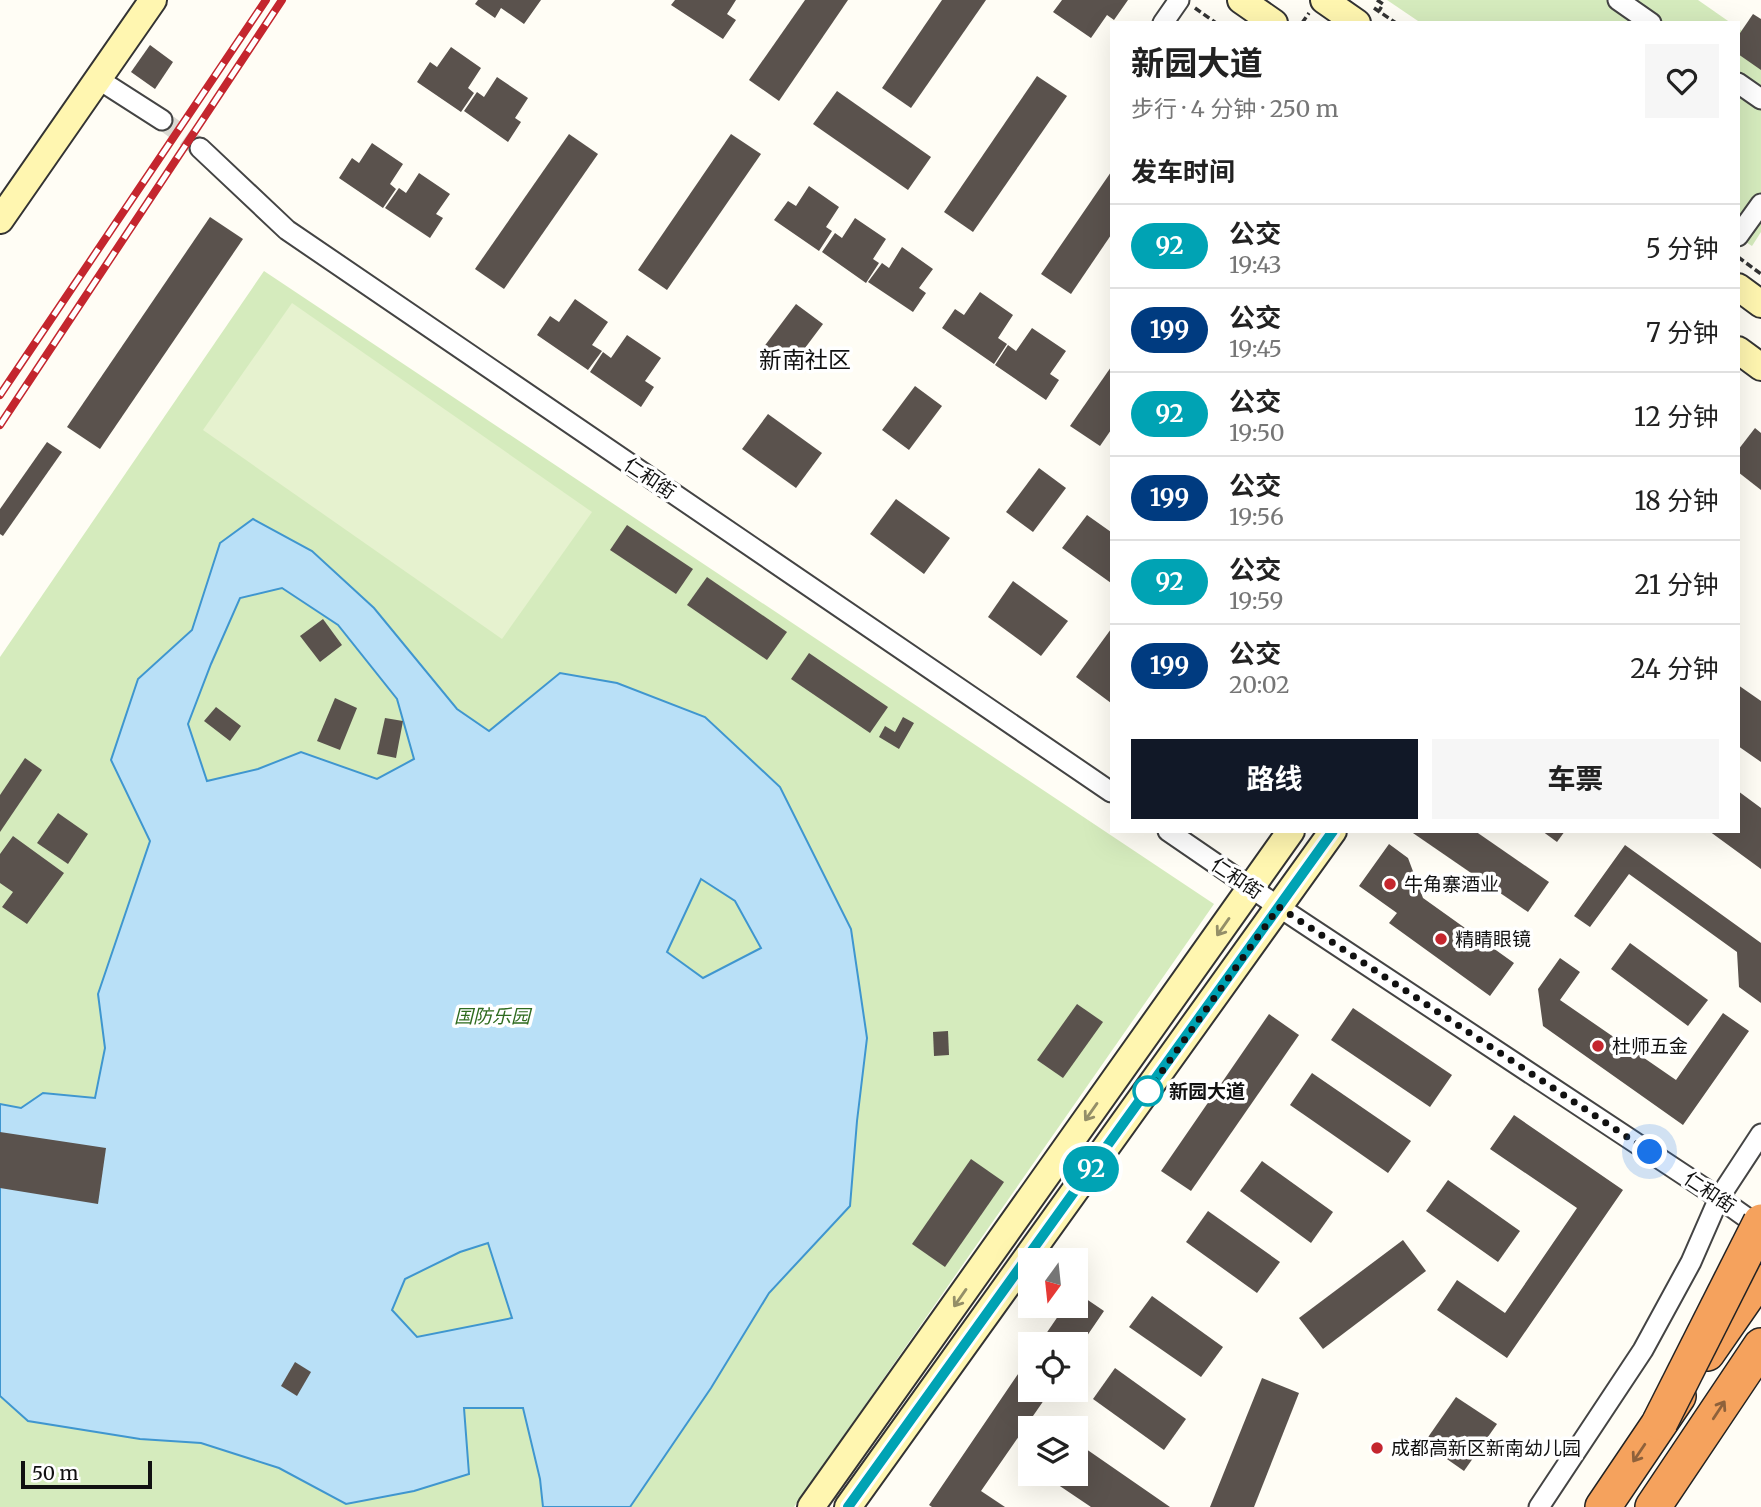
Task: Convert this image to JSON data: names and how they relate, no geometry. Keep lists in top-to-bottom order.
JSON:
{
  "streets": {
    "street": ["仁和街"]
  },
  "districts": ["新南社区"],
  "parks": ["国防乐园"],
  "places": [
    "牛角寨酒业",
    "精睛眼镜",
    "杜师五金",
    "新园大道",
    "成都高新区新南幼儿园"
  ],
  "lines": ["bus line 92"],
  "scale_bar": "50 m",
  "north": "bottom",
  "page": {
    "on_map": "92",
    "heading": [
      ["新园大道", "步行 · 4 分钟 · 250 m"],
      "发车时间"
    ],
    "list": [
      {
        "mark": "92",
        "name": "公交",
        "note": "19:43",
        "value": "5 分钟"
      },
      {
        "mark": "199",
        "name": "公交",
        "note": "19:45",
        "value": "7 分钟"
      },
      {
        "mark": "92",
        "name": "公交",
        "note": "19:50",
        "value": "12 分钟"
      },
      {
        "mark": "199",
        "name": "公交",
        "note": "19:56",
        "value": "18 分钟"
      },
      {
        "mark": "92",
        "name": "公交",
        "note": "19:59",
        "value": "21 分钟"
      },
      {
        "mark": "199",
        "name": "公交",
        "note": "20:02",
        "value": "24 分钟"
      }
    ],
    "buttons": ["路线", "车票"],
    "scale": "50 m"
  }
}
